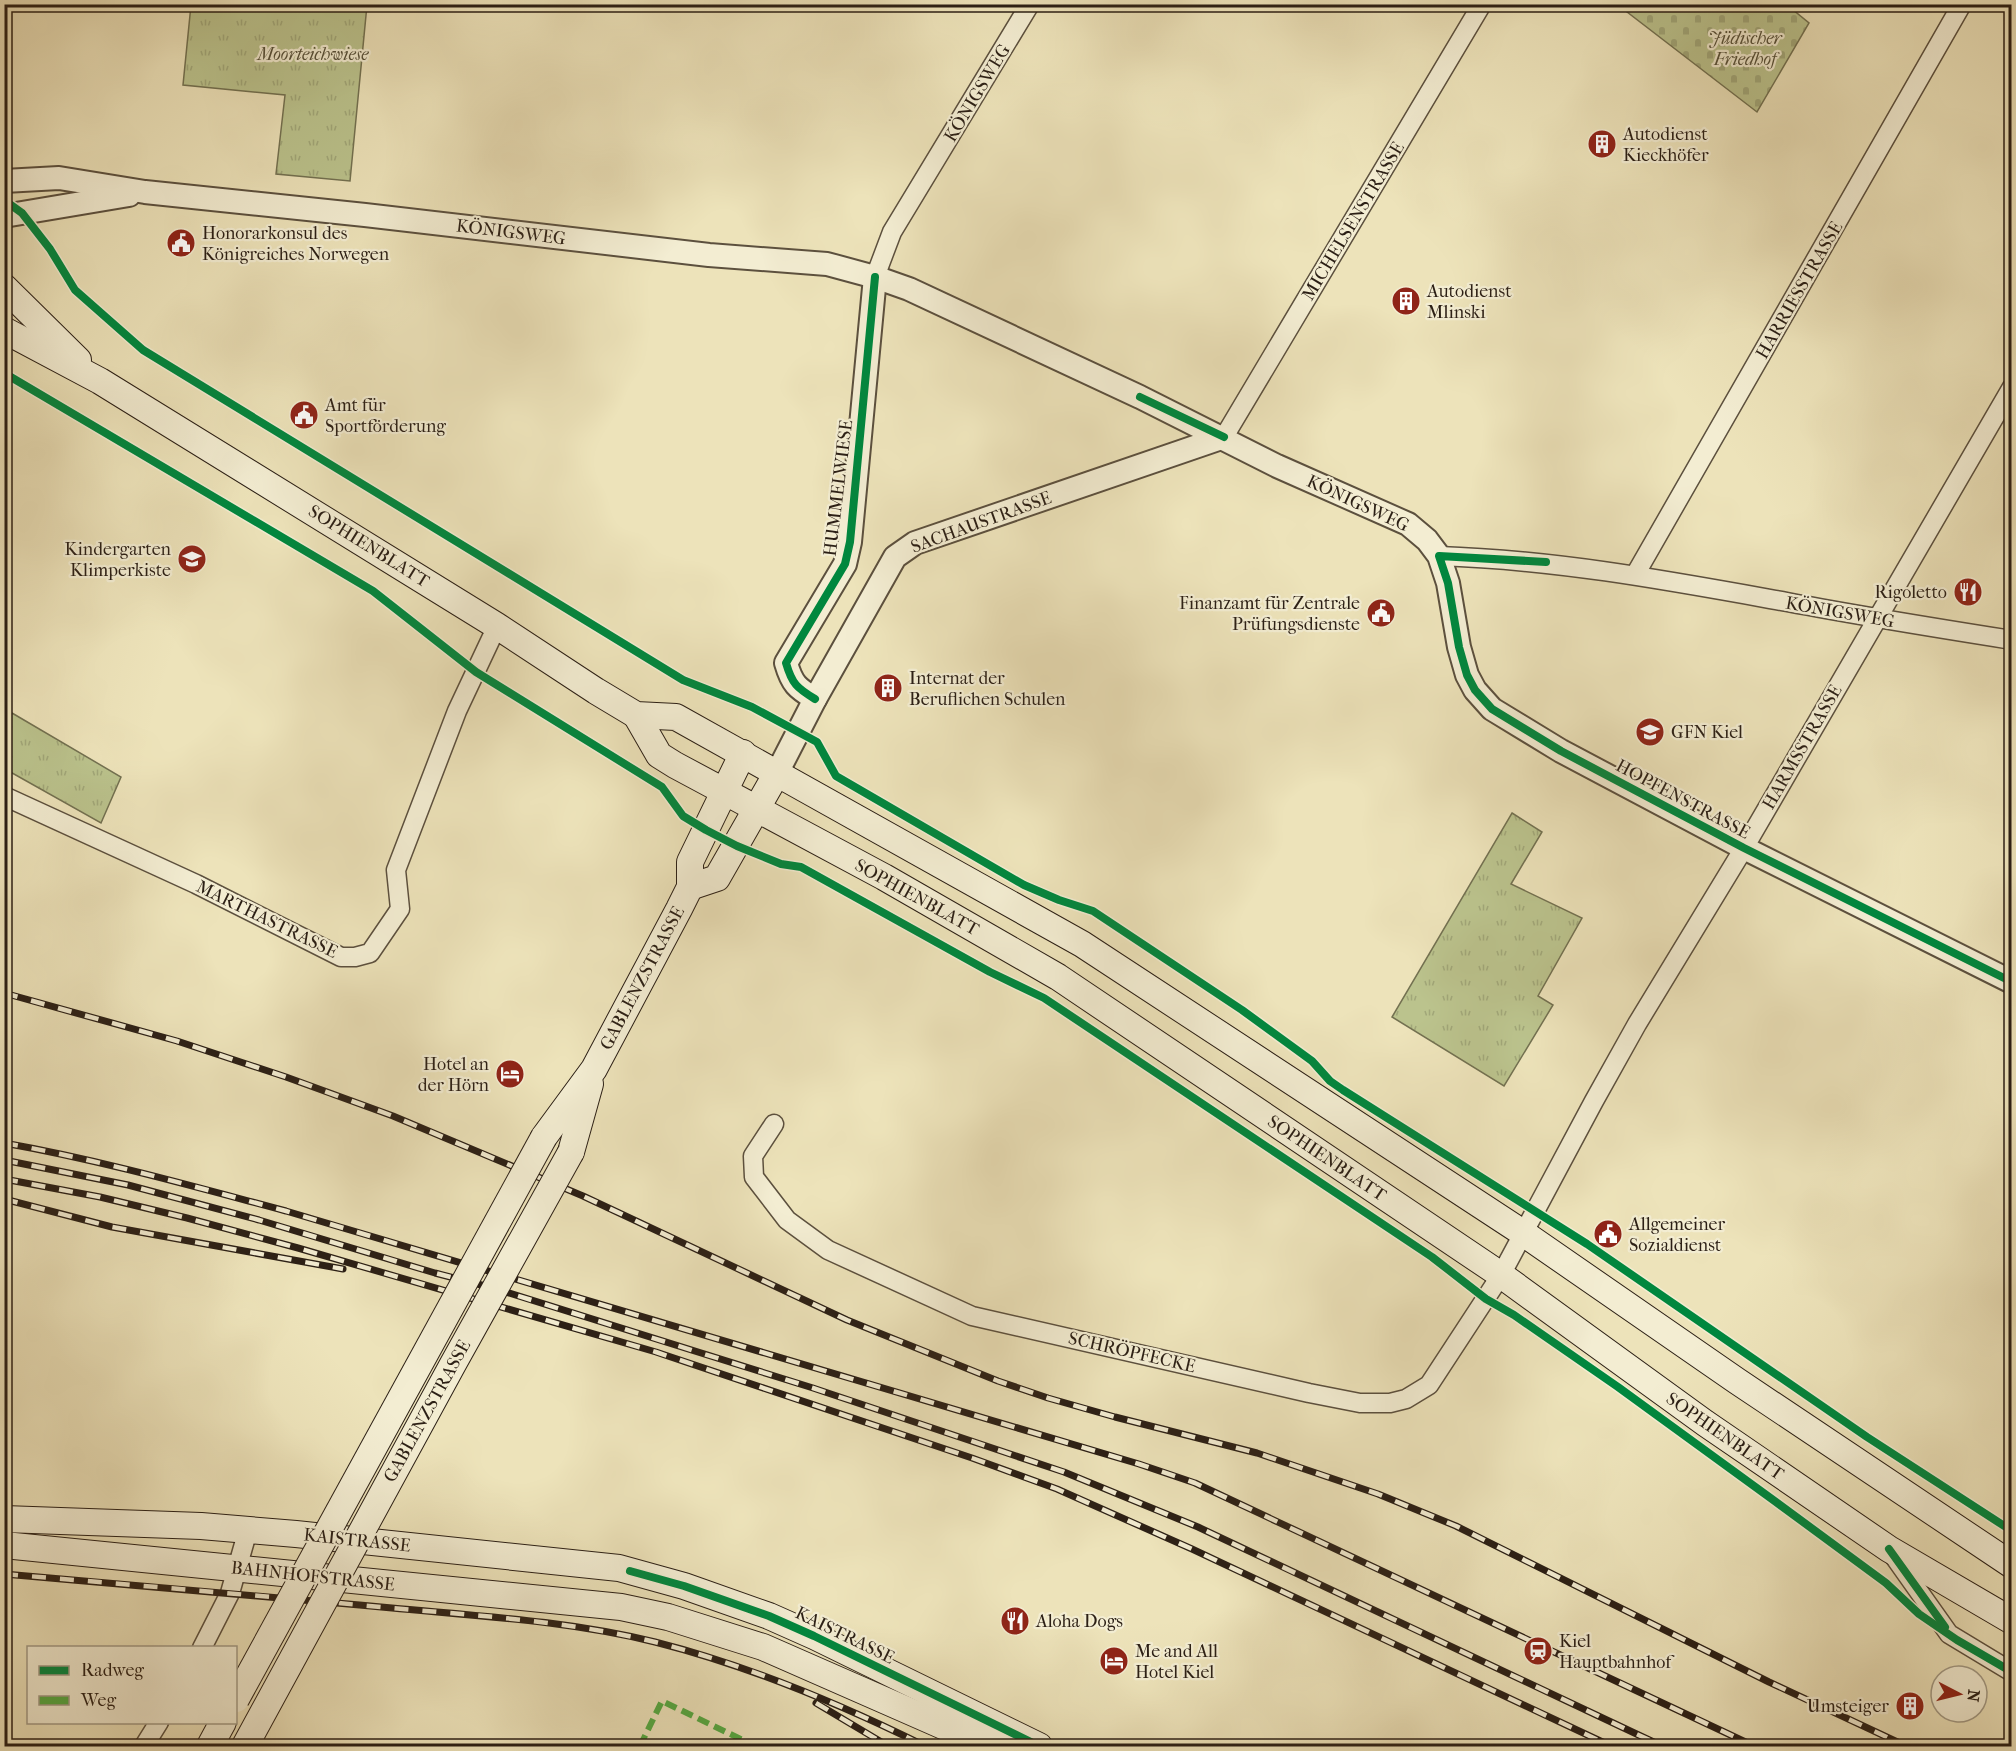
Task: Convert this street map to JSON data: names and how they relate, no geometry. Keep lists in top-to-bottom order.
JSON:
{
  "streets": {
    "main road": [
      "SOPHIENBLATT",
      "GABLENZSTRASSE",
      "KAISTRASSE",
      "BAHNHOFSTRASSE"
    ],
    "street": [
      "KÖNIGSWEG",
      "MICHELSENSTRASSE",
      "HARRIESSTRASSE",
      "HUMMELWIESE",
      "SACHAUSTRASSE",
      "HARMSSTRASSE",
      "HOPFENSTRASSE",
      "MARTHASTRASSE",
      "SCHRÖPFECKE"
    ]
  },
  "crossings": [
    ["KÖNIGSWEG", "MICHELSENSTRASSE"],
    ["KÖNIGSWEG", "HARRIESSTRASSE"],
    ["KÖNIGSWEG", "HUMMELWIESE"],
    ["KÖNIGSWEG", "SACHAUSTRASSE"],
    ["KÖNIGSWEG", "HARMSSTRASSE"],
    ["KÖNIGSWEG", "HOPFENSTRASSE"],
    ["MICHELSENSTRASSE", "SACHAUSTRASSE"],
    ["HUMMELWIESE", "SACHAUSTRASSE"],
    ["SOPHIENBLATT", "HARMSSTRASSE"],
    ["SOPHIENBLATT", "MARTHASTRASSE"],
    ["SOPHIENBLATT", "GABLENZSTRASSE"],
    ["SOPHIENBLATT", "SCHRÖPFECKE"],
    ["HARMSSTRASSE", "HOPFENSTRASSE"],
    ["HARMSSTRASSE", "SCHRÖPFECKE"]
  ],
  "parks": ["Jüdischer Friedhof", "Moorteichwiese"],
  "places": {
    "building": [
      "Autodienst Kieckhöfer",
      "Autodienst Mlinski",
      "Internat der Beruflichen Schulen",
      "Umsteiger"
    ],
    "public building": [
      "Honorarkonsul des Königreiches Norwegen",
      "Amt für Sportförderung",
      "Finanzamt für Zentrale Prüfungsdienste",
      "Allgemeiner Sozialdienst"
    ],
    "school or university": ["Kindergarten Klimperkiste", "GFN Kiel"],
    "restaurant": ["Rigoletto", "Aloha Dogs"],
    "hotel": ["Hotel an der Hörn", "Me and All Hotel Kiel"],
    "station": ["Kiel Hauptbahnhof"]
  },
  "legend": ["Radweg", "Weg"],
  "north": "right"
}
